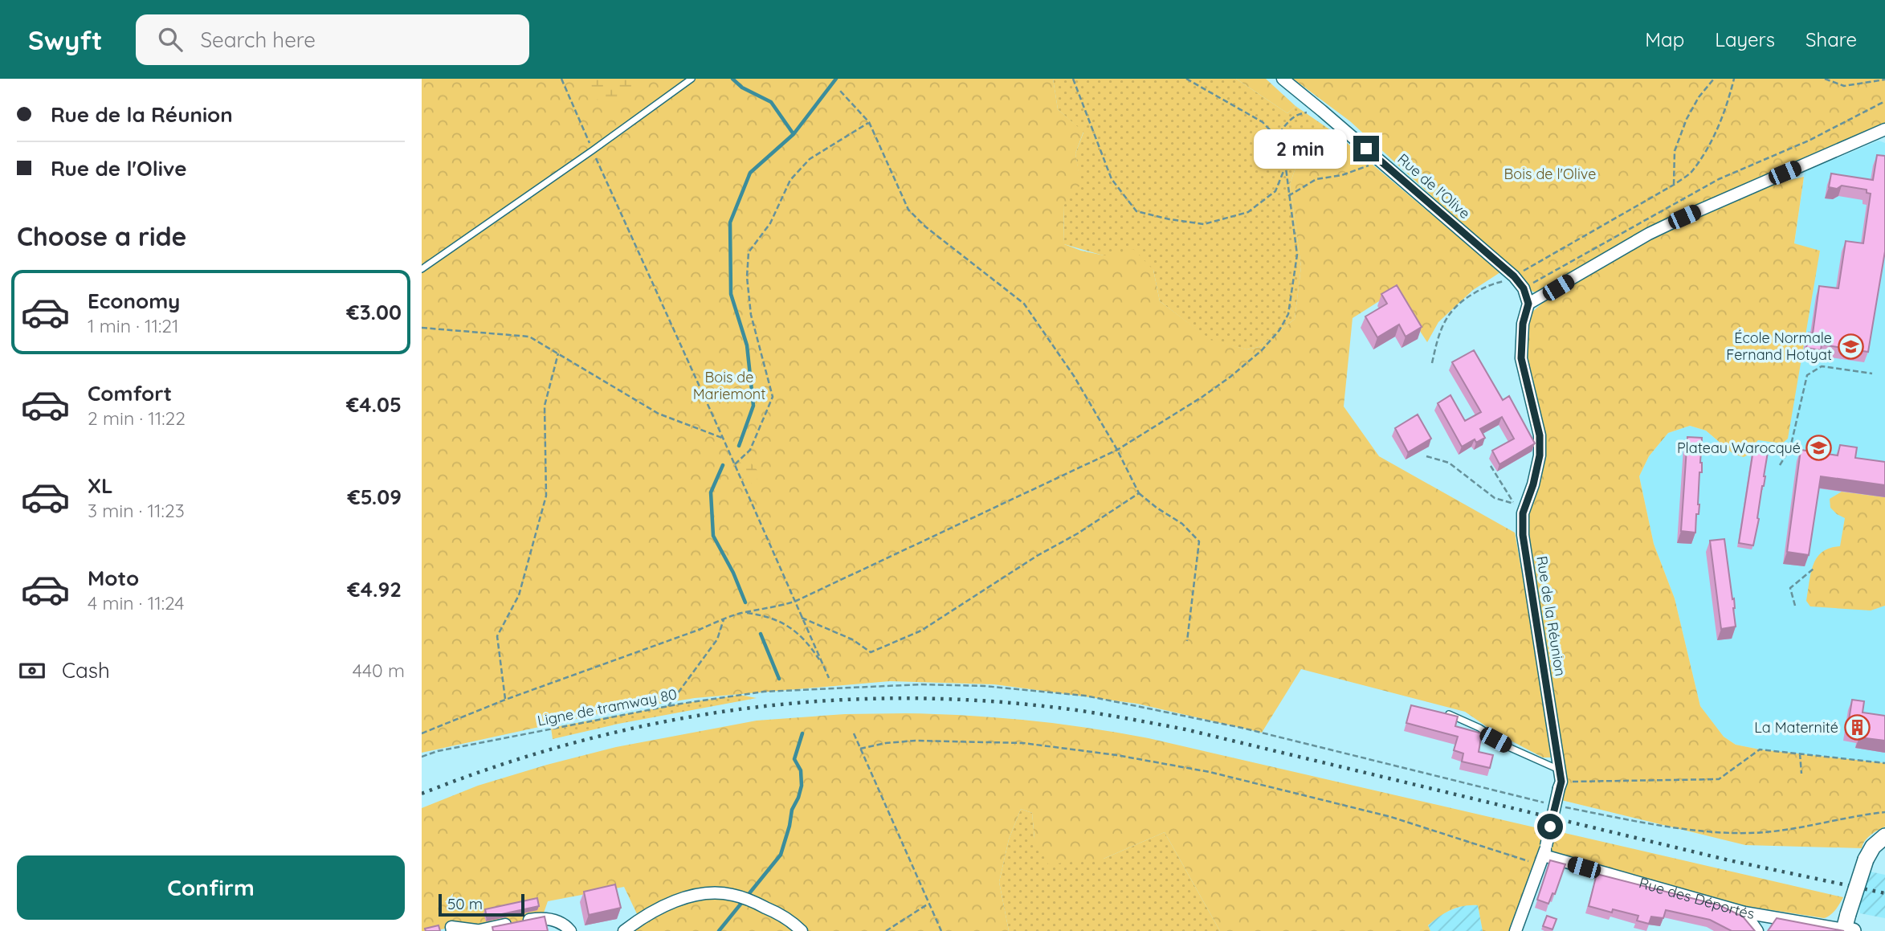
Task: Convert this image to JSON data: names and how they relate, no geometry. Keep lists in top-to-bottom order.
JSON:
{
  "streets": {
    "street": ["Rue de l'Olive", "Rue de la Réunion", "Rue des Déportés"],
    "path": ["Ligne de tramway 80"]
  },
  "crossings": [
    ["Rue de la Réunion", "Rue des Déportés"]
  ],
  "parks": ["Bois de l'Olive", "Bois de Mariemont"],
  "places": {
    "school or university": ["École Normale Fernand Hotyat", "Plateau Warocqué"],
    "building": ["La Maternité"]
  },
  "scale_bar": "50 m",
  "page": {
    "header": "Swyft",
    "search": "Search here",
    "nav": ["Map", "Layers", "Share"],
    "banner": ["Rue de la Réunion", "Rue de l'Olive"],
    "bubble": "2 min",
    "heading": "Choose a ride",
    "list": [
      {
        "name": "Economy",
        "note": "1 min · 11:21",
        "value": "€3.00"
      },
      {
        "name": "Comfort",
        "note": "2 min · 11:22",
        "value": "€4.05"
      },
      {
        "name": "XL",
        "note": "3 min · 11:23",
        "value": "€5.09"
      },
      {
        "name": "Moto",
        "note": "4 min · 11:24",
        "value": "€4.92"
      }
    ],
    "pay": ["Cash", "440 m"],
    "buttons": "Confirm",
    "scale": "50 m"
  }
}
